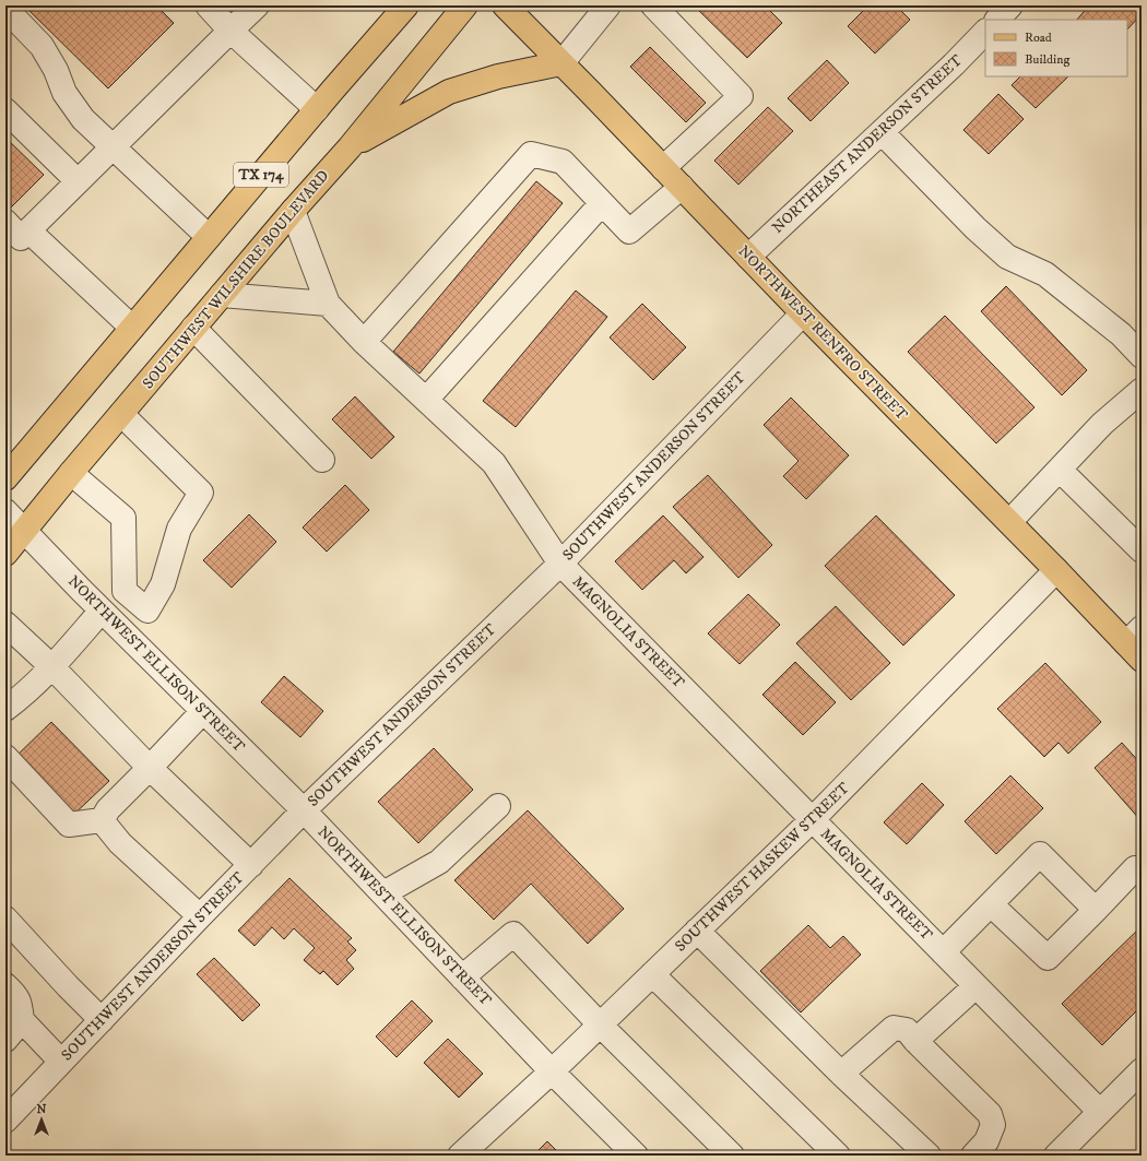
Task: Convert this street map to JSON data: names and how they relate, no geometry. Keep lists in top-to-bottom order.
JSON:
{
  "streets": {
    "main road": ["TX 174", "SOUTHWEST WILSHIRE BOULEVARD", "NORTHWEST RENFRO STREET"],
    "street": [
      "NORTHEAST ANDERSON STREET",
      "SOUTHWEST ANDERSON STREET",
      "MAGNOLIA STREET",
      "NORTHWEST ELLISON STREET",
      "SOUTHWEST HASKEW STREET"
    ]
  },
  "crossings": [
    ["NORTHEAST ANDERSON STREET", "NORTHWEST RENFRO STREET"],
    ["SOUTHWEST WILSHIRE BOULEVARD", "NORTHWEST ELLISON STREET"],
    ["NORTHWEST RENFRO STREET", "SOUTHWEST ANDERSON STREET"],
    ["NORTHWEST RENFRO STREET", "SOUTHWEST HASKEW STREET"],
    ["SOUTHWEST ANDERSON STREET", "MAGNOLIA STREET"],
    ["SOUTHWEST ANDERSON STREET", "NORTHWEST ELLISON STREET"],
    ["MAGNOLIA STREET", "SOUTHWEST HASKEW STREET"],
    ["NORTHWEST ELLISON STREET", "SOUTHWEST HASKEW STREET"]
  ],
  "legend": ["Road", "Building"],
  "north": "top"
}
